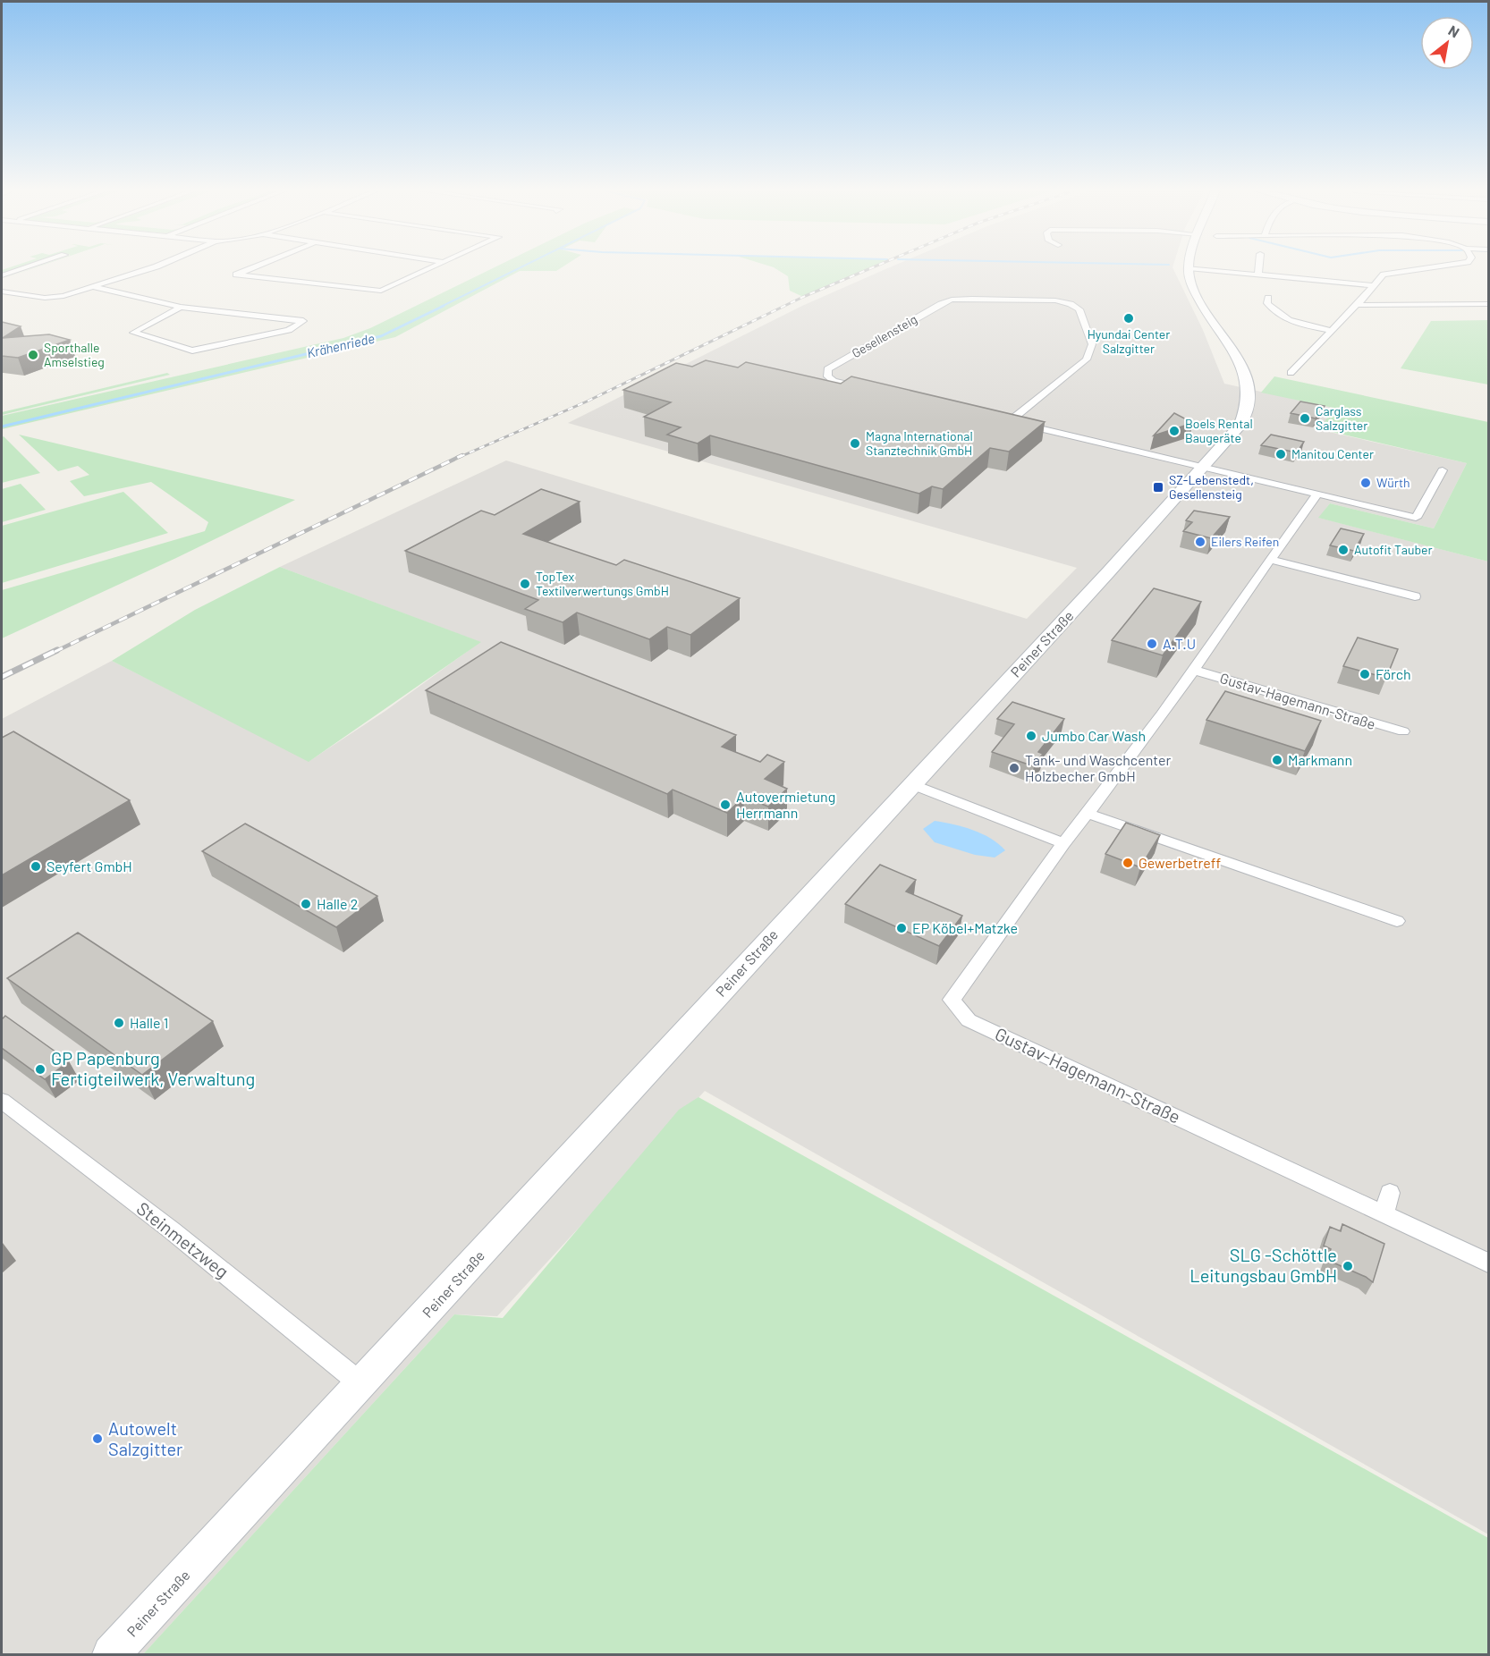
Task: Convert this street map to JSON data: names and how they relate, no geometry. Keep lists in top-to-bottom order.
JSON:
{
  "streets": {
    "main road": ["Peiner Straße"],
    "street": ["Gesellensteig", "Gustav-Hagemann-Straße", "Steinmetzweg"]
  },
  "crossings": [
    ["Peiner Straße", "Steinmetzweg"]
  ],
  "water": ["Krähenriede"],
  "places": {
    "other": [
      "Hyundai Center Salzgitter",
      "Sporthalle Amselstieg",
      "Carglass Salzgitter",
      "Boels Rental Baugeräte",
      "Magna International Stanztechnik GmbH",
      "Manitou Center",
      "Würth",
      "Eilers Reifen",
      "Autofit Tauber",
      "TopTex Textilverwertungs GmbH",
      "A.T.U",
      "Förch",
      "Jumbo Car Wash",
      "Markmann",
      "Tank- und Waschcenter Holzbecher GmbH",
      "Autovermietung Herrmann",
      "Gewerbetreff",
      "Seyfert GmbH",
      "Halle 2",
      "EP Köbel+Matzke",
      "Halle 1",
      "GP Papenburg Fertigteilwerk, Verwaltung",
      "SLG -Schöttle Leitungsbau GmbH",
      "Autowelt Salzgitter"
    ],
    "transit": ["SZ-Lebenstedt, Gesellensteig"]
  },
  "north": "top right"
}
